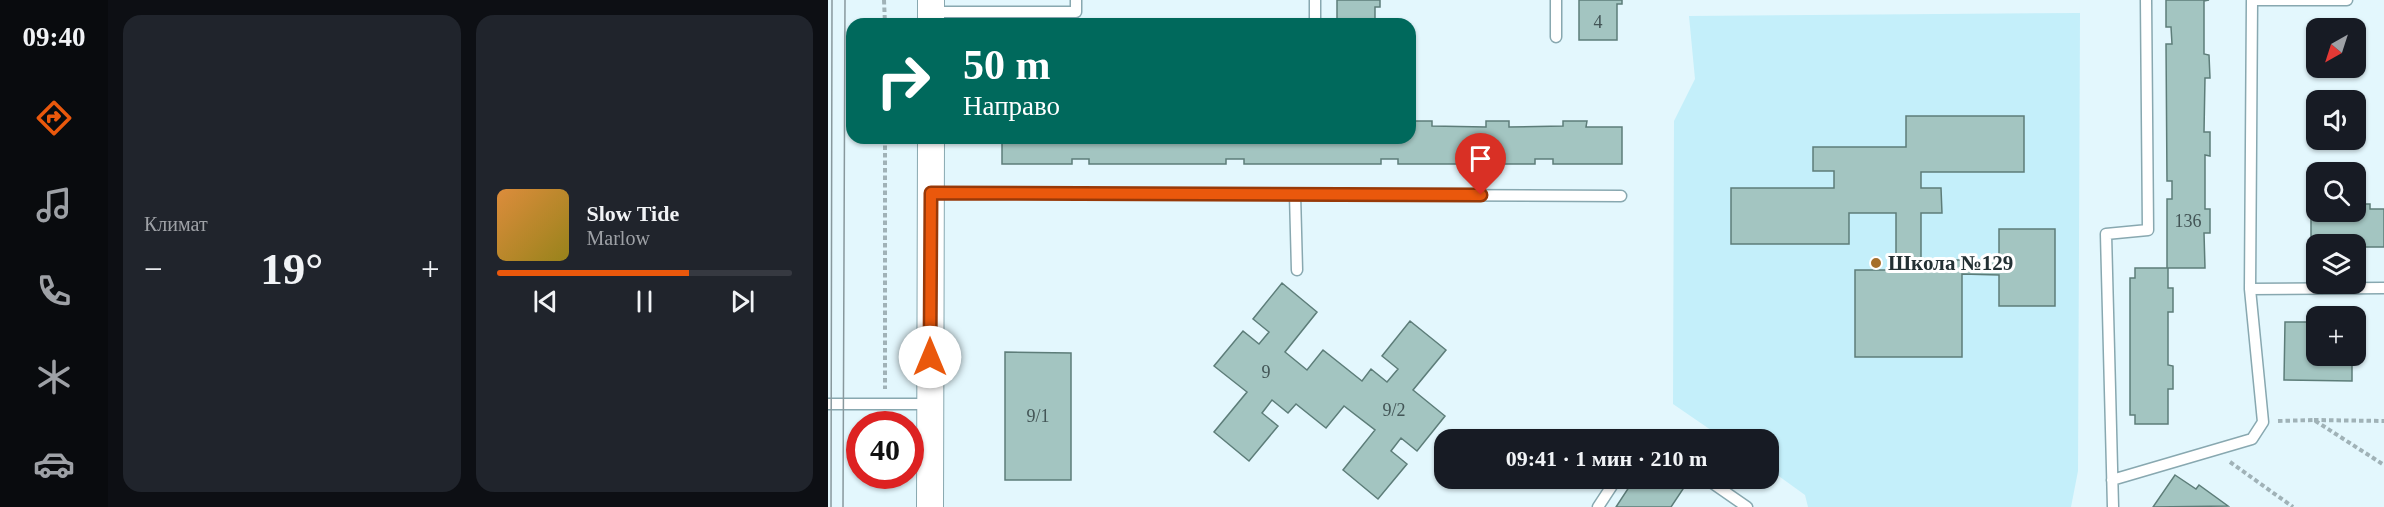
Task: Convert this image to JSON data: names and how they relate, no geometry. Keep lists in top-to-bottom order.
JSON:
{
  "places": ["Школа №129"],
  "house_numbers": [
    "4",
    "136",
    "9",
    "9/2",
    "9/1"
  ],
  "north": "bottom left",
  "page": {
    "tabs": "09:40",
    "tile": "Климат",
    "map_buttons": "+",
    "turn": ["50 m", "Направо"],
    "song": ["Slow Tide", "Marlow"],
    "heat": ["−", "19°", "+"],
    "limit": "40",
    "trip": "09:41 · 1 мин · 210 m"
  }
}
